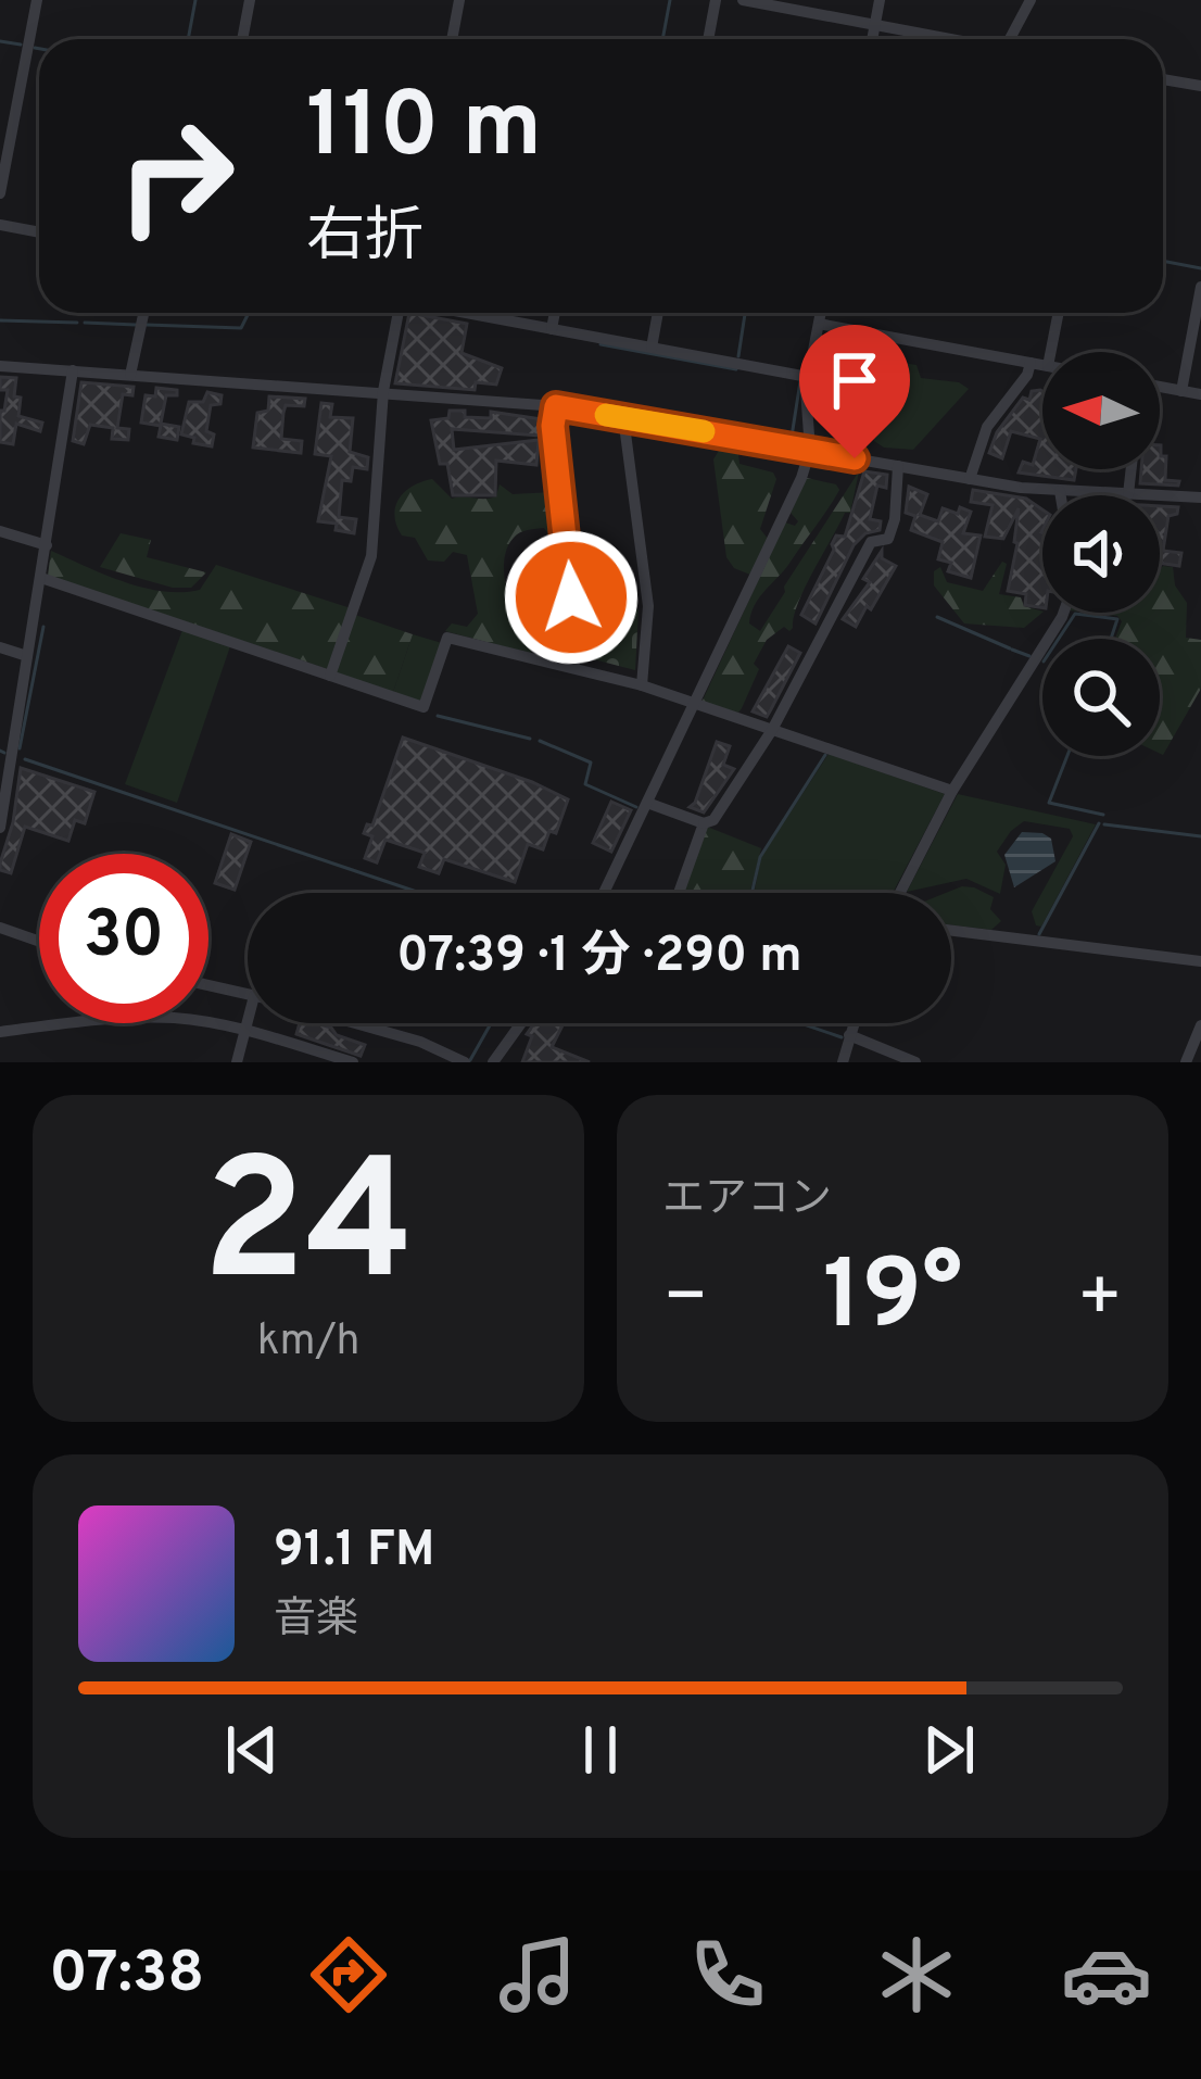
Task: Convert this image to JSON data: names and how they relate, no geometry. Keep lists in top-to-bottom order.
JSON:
{
  "north": "left",
  "page": {
    "turn": ["110 m", "右折"],
    "limit": "30",
    "trip": "07:39 · 1 分 · 290 m",
    "tile": [
      ["24", "km/h"],
      "エアコン"
    ],
    "heat": ["−", "19°", "+"],
    "song": ["91.1 FM", "音楽"],
    "tabs": "07:38"
  }
}
